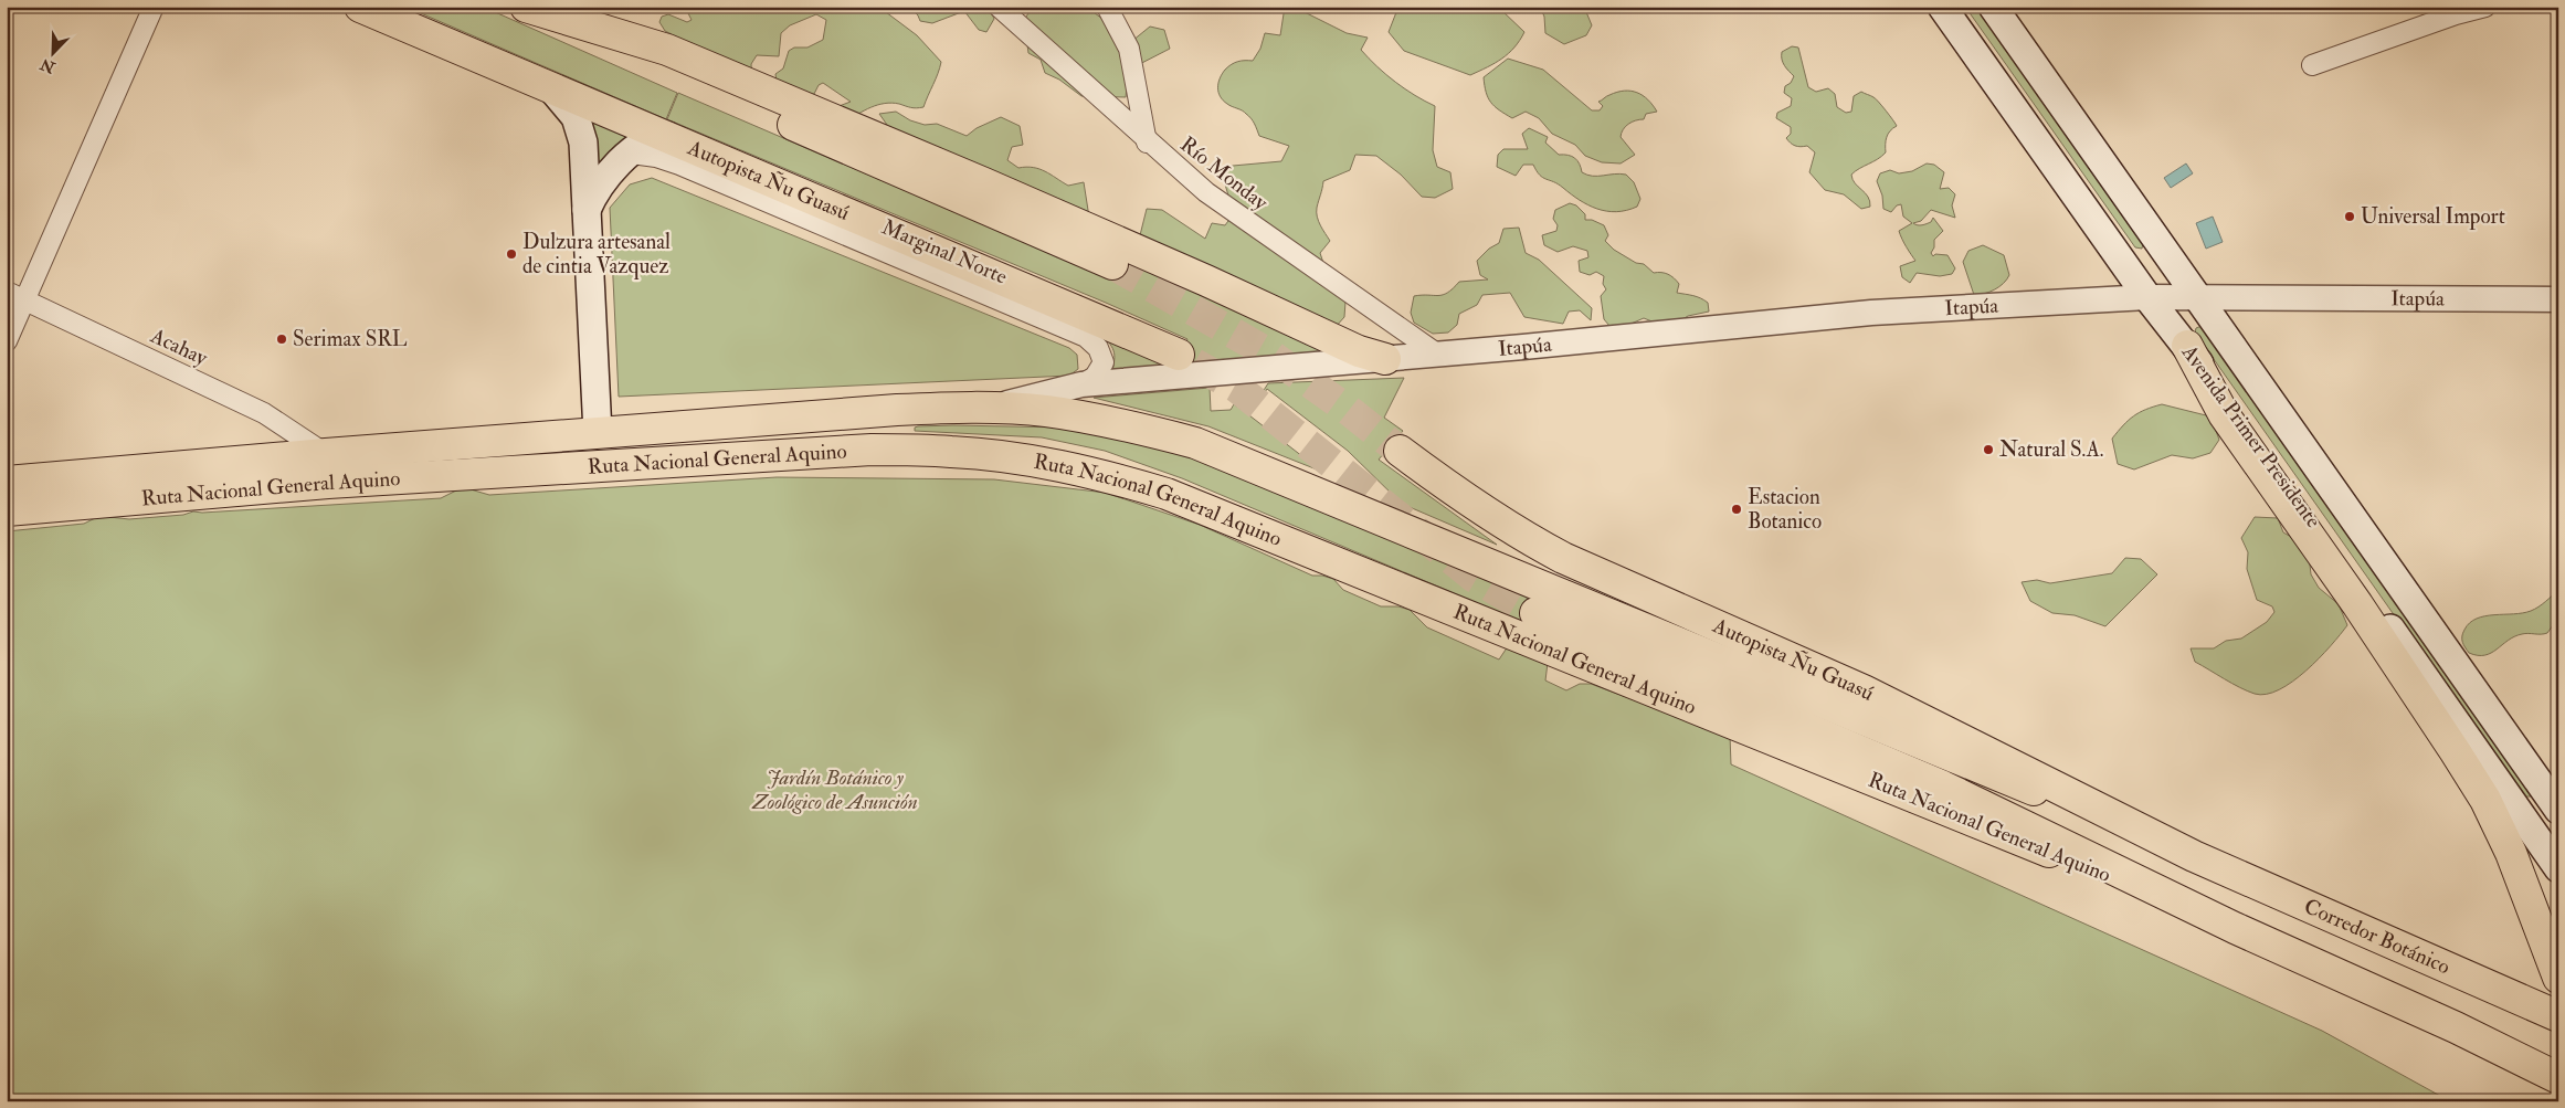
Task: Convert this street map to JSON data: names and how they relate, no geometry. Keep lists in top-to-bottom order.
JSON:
{
  "streets": {
    "highway": ["Autopista Ñu Guasú", "Ruta Nacional General Aquino", "Corredor Botánico"],
    "main road": ["Avenida Primer Presidente"],
    "street": [
      "Río Monday",
      "Marginal Norte",
      "Itapúa",
      "Acahay"
    ]
  },
  "crossings": [
    ["Río Monday", "Itapúa"],
    ["Autopista Ñu Guasú", "Ruta Nacional General Aquino"],
    ["Autopista Ñu Guasú", "Corredor Botánico"],
    ["Marginal Norte", "Itapúa"],
    ["Itapúa", "Avenida Primer Presidente"],
    ["Itapúa", "Ruta Nacional General Aquino"],
    ["Acahay", "Ruta Nacional General Aquino"],
    ["Ruta Nacional General Aquino", "Corredor Botánico"]
  ],
  "parks": ["Jardín Botánico y Zoológico de Asunción"],
  "places": [
    "Universal Import",
    "Dulzura artesanal de cintia Vazquez",
    "Serimax SRL",
    "Natural S.A.",
    "Estacion Botanico"
  ],
  "north": "bottom left"
}
